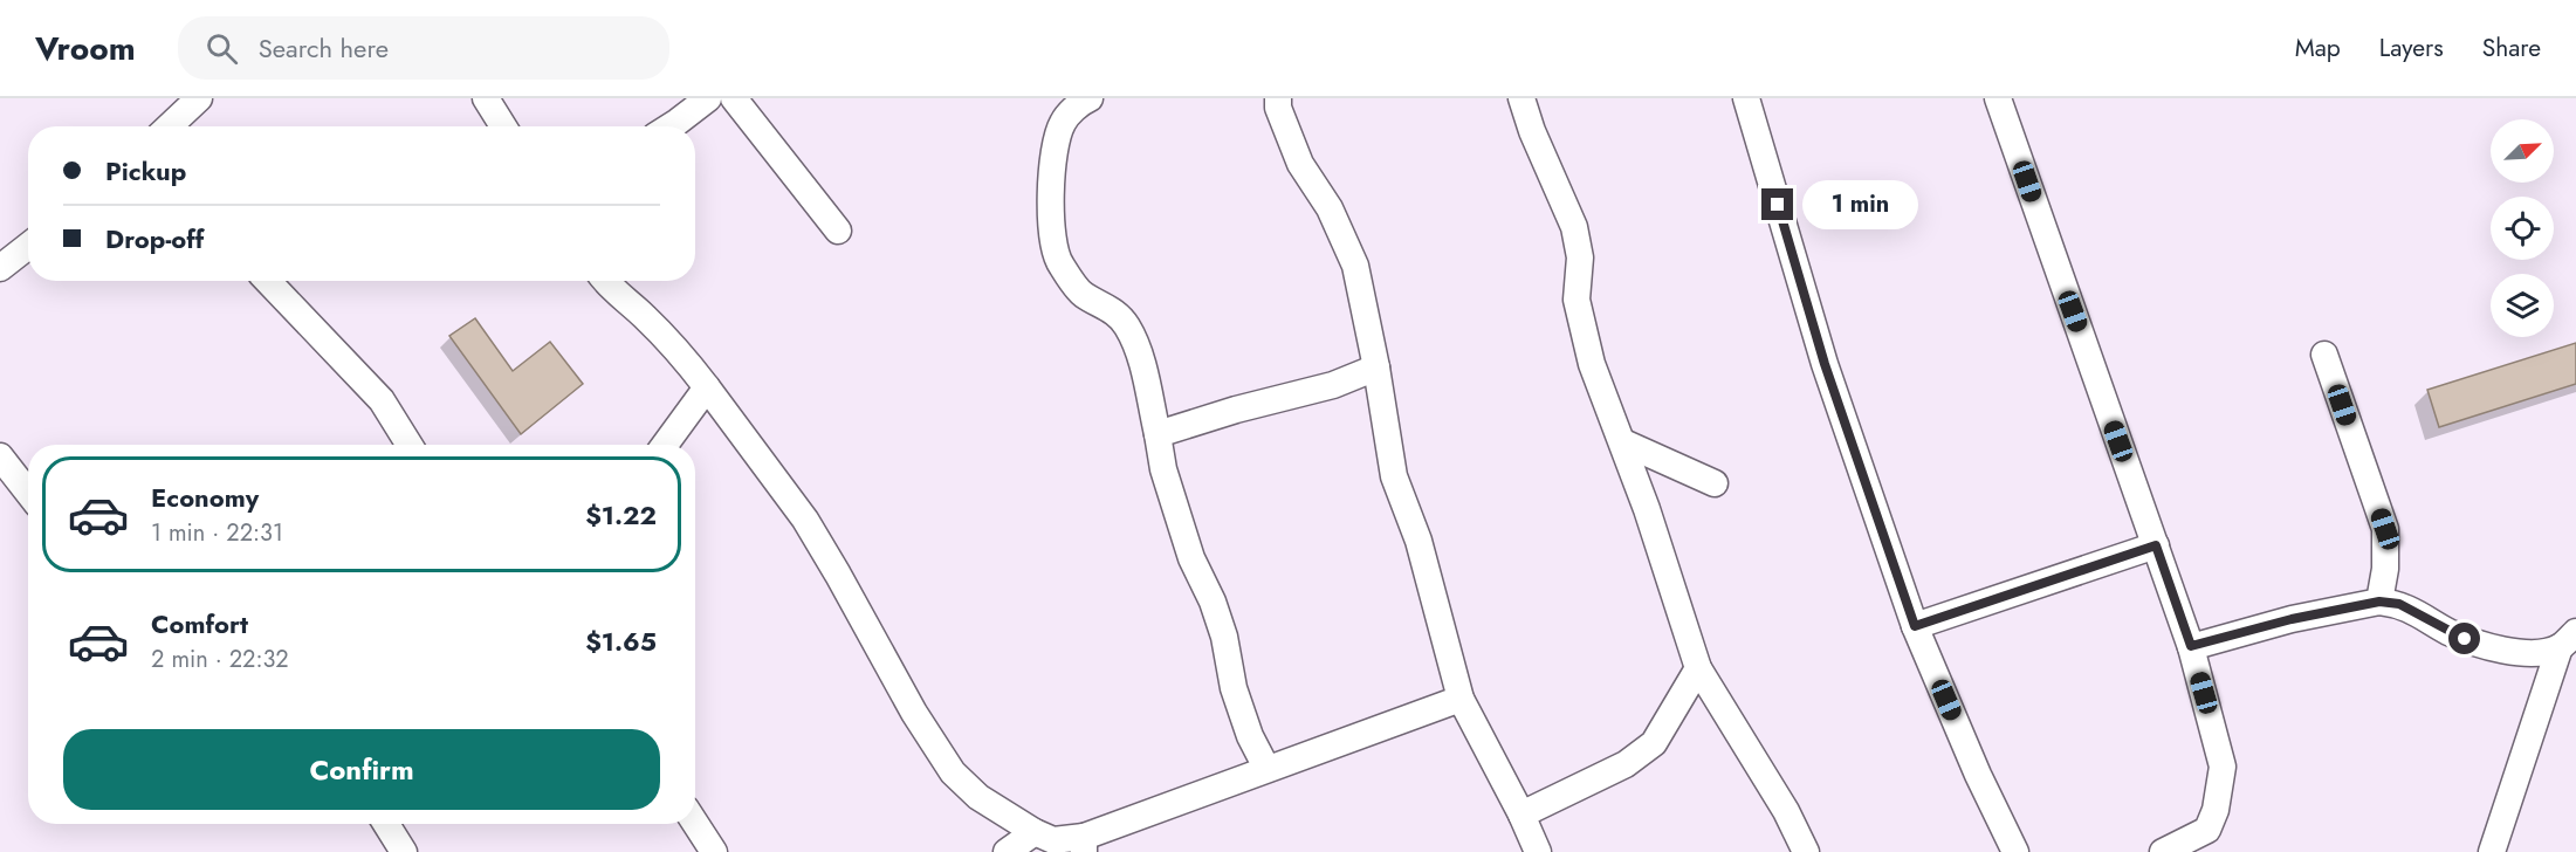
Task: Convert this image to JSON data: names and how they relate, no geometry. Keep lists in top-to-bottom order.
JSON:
{
  "north": "top right",
  "page": {
    "header": "Vroom",
    "search": "Search here",
    "nav": ["Map", "Layers", "Share"],
    "banner": ["Pickup", "Drop-off"],
    "bubble": "1 min",
    "list": [
      {
        "name": "Economy",
        "note": "1 min · 22:31",
        "value": "$1.22"
      },
      {
        "name": "Comfort",
        "note": "2 min · 22:32",
        "value": "$1.65"
      }
    ],
    "buttons": "Confirm"
  }
}
